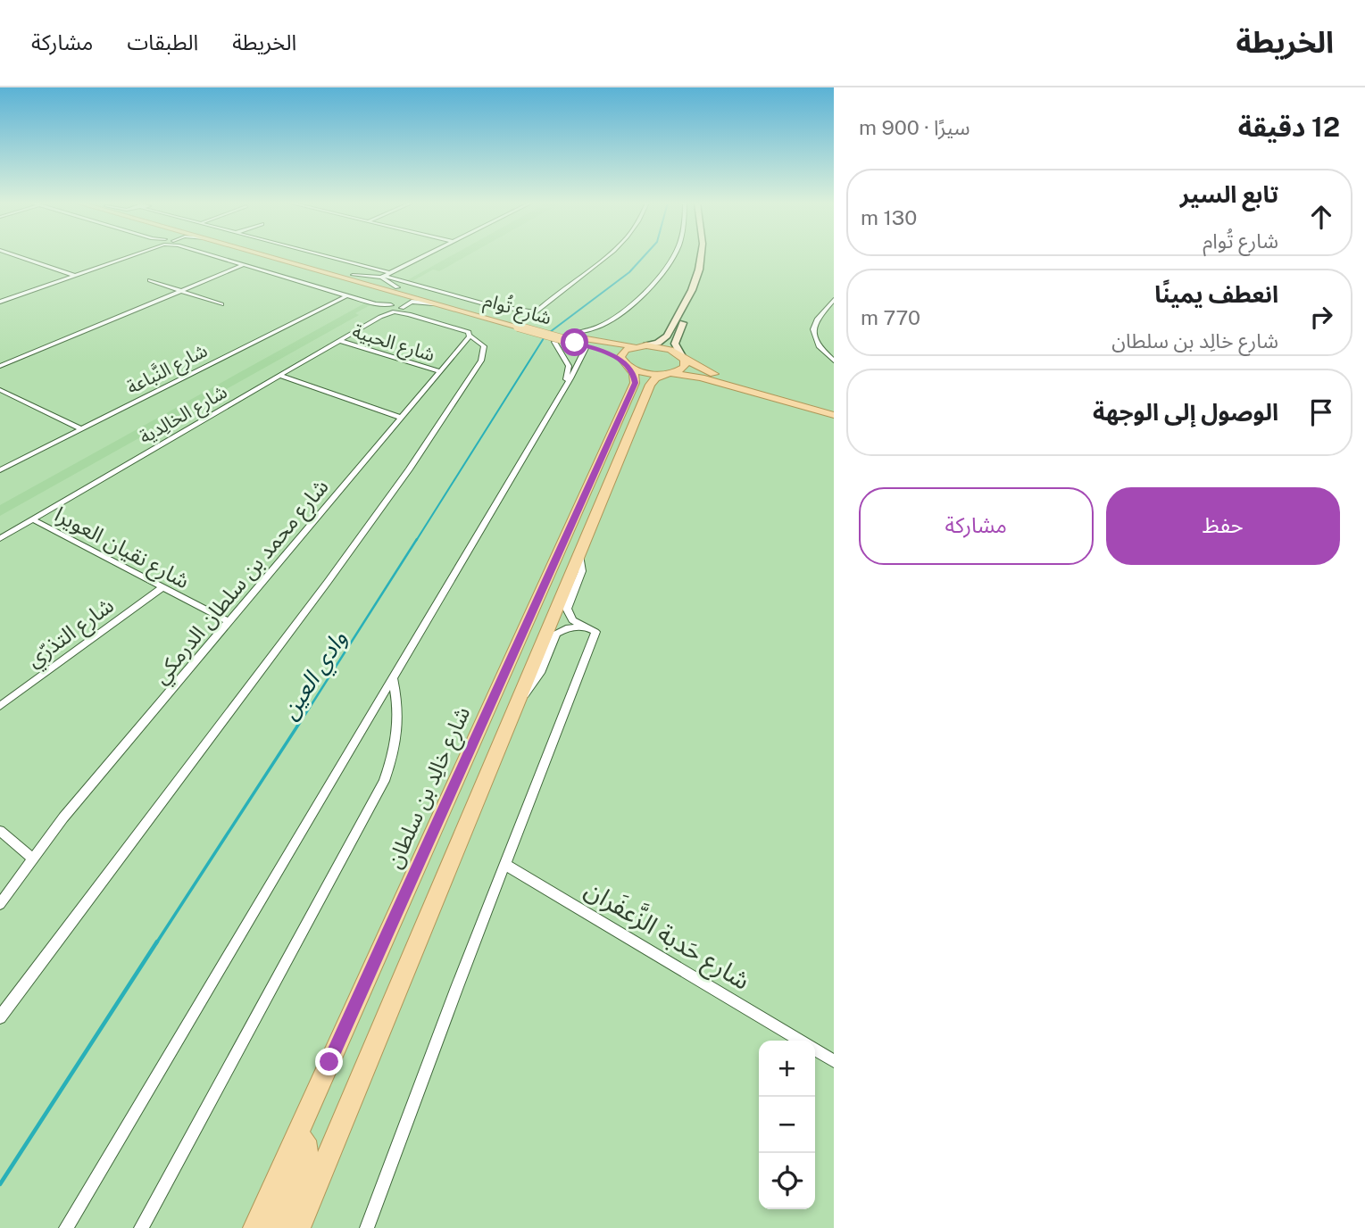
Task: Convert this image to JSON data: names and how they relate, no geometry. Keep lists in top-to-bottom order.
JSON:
{
  "streets": {
    "main road": ["شارع تُوام", "شارع خالِد بن سلطان"],
    "street": [
      "شارع الحبية",
      "شارع النَّباعة",
      "شارع الخالِدية",
      "شارع نقيان العويرا",
      "شارع محمد بن سلطان الدرمكي",
      "شارع التذرّي",
      "شارع حَدبة الزَّعفَران"
    ]
  },
  "crossings": [
    ["شارع تُوام", "شارع خالِد بن سلطان"],
    ["شارع الحبية", "شارع الخالِدية"],
    ["شارع الحبية", "شارع محمد بن سلطان الدرمكي"],
    ["شارع الخالِدية", "شارع نقيان العويرا"],
    ["شارع نقيان العويرا", "شارع محمد بن سلطان الدرمكي"],
    ["شارع نقيان العويرا", "شارع التذرّي"]
  ],
  "water": ["وادي العين"],
  "page": {
    "header": "الخريطة",
    "nav": ["الخريطة", "الطبقات", "مشاركة"],
    "heading": ["12 دقيقة", "سيرًا · 900 m"],
    "list": [
      ["تابع السير", "شارع تُوام", "130 m"],
      ["انعطف يمينًا", "شارع خالِد بن سلطان", "770 m"],
      "الوصول إلى الوجهة"
    ],
    "buttons": ["حفظ", "مشاركة"],
    "map_buttons": ["+", "−"]
  }
}
